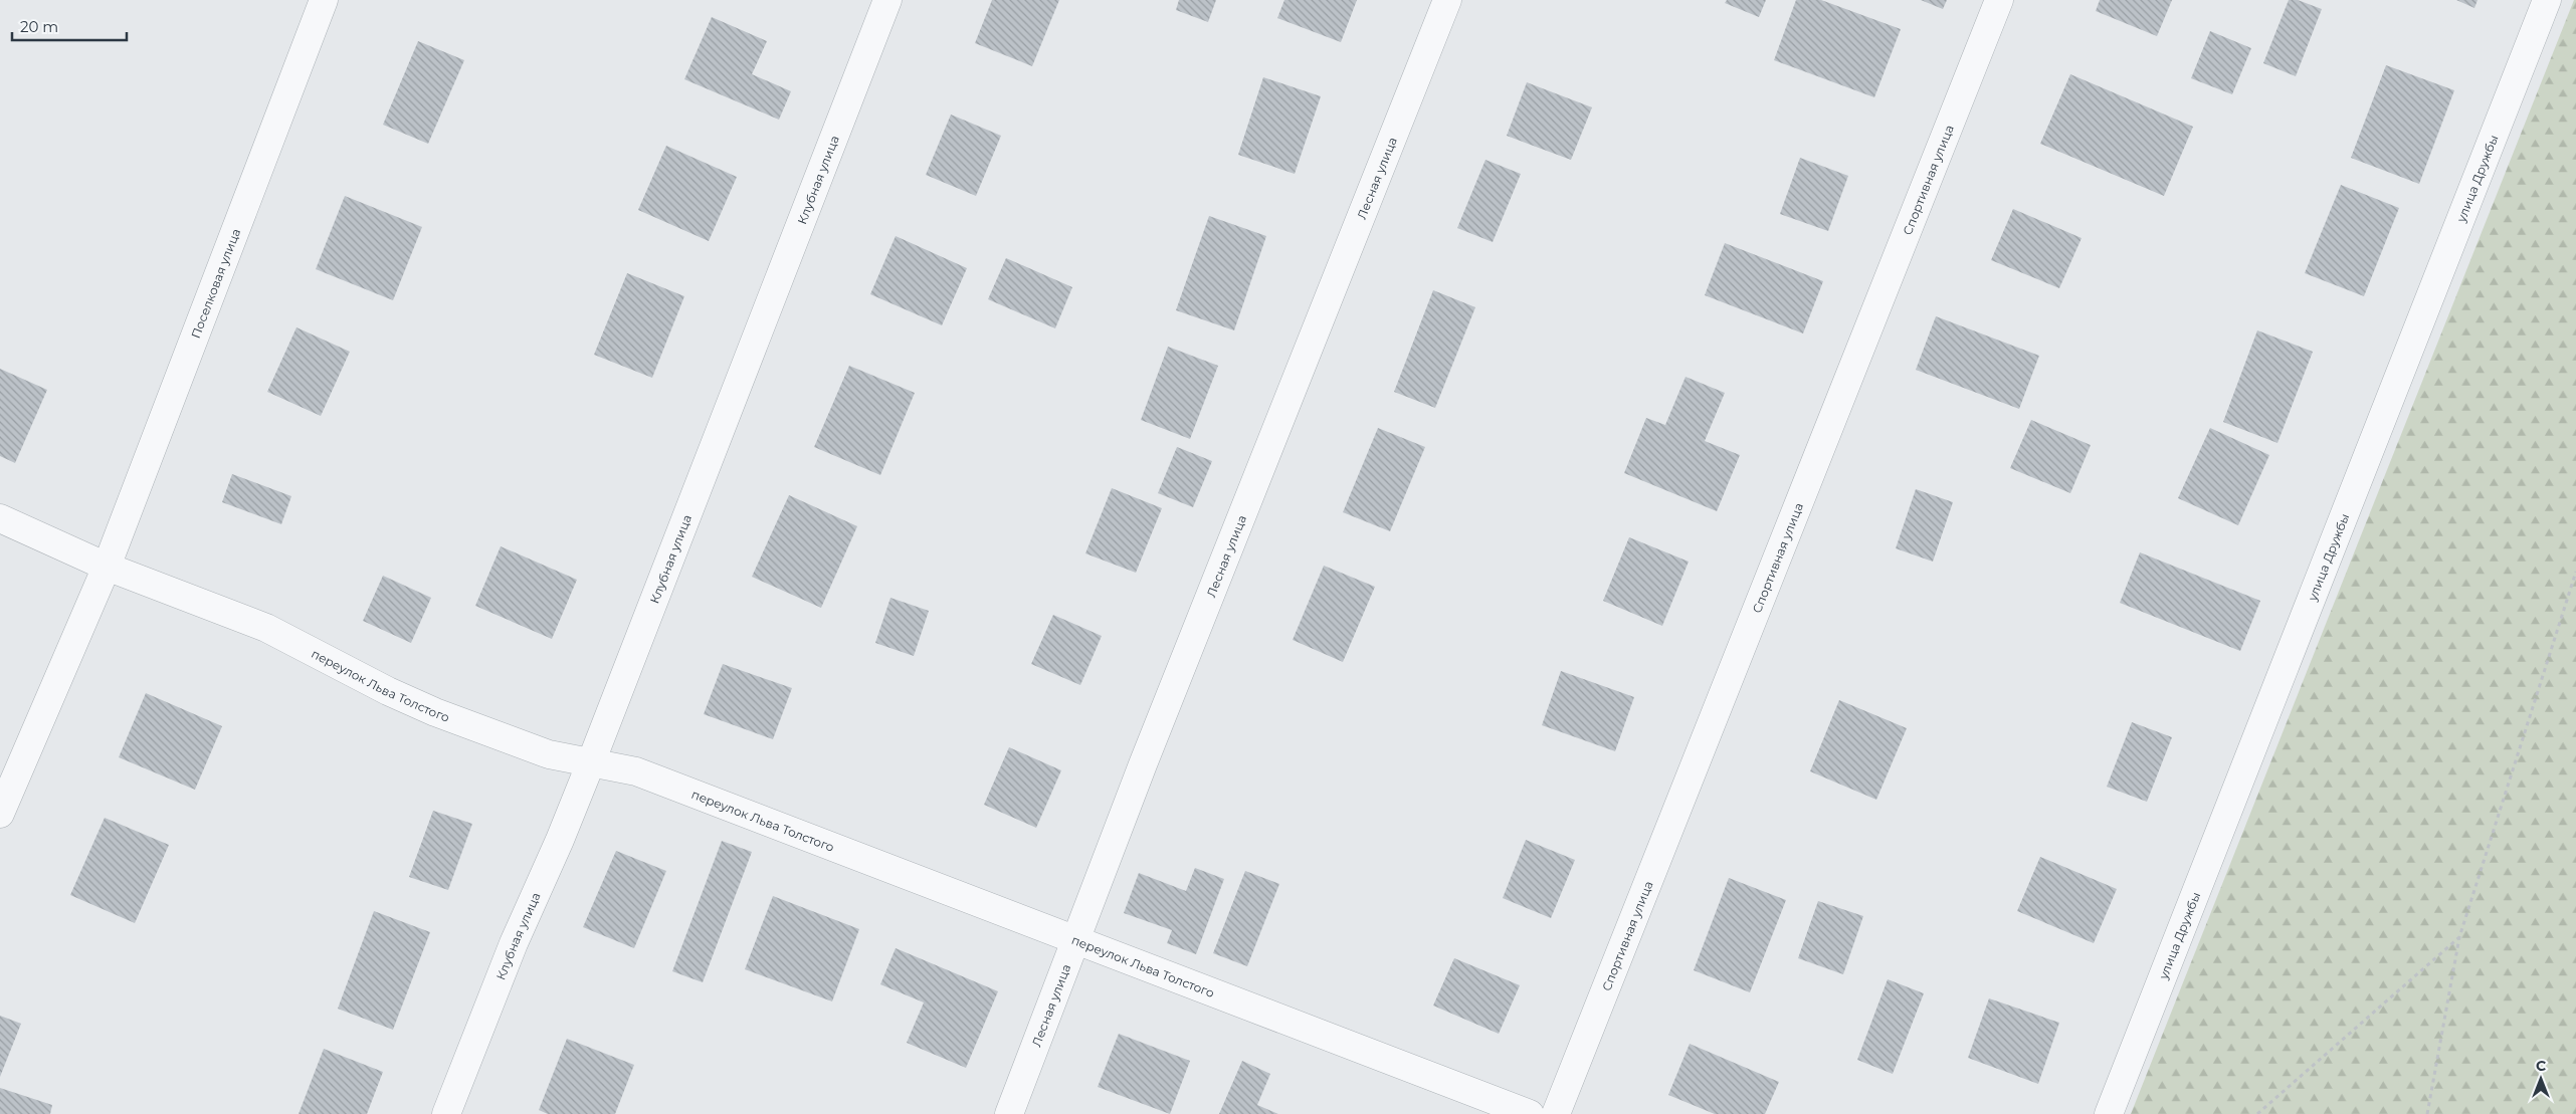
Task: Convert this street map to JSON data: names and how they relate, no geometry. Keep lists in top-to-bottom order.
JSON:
{
  "streets": {
    "street": [
      "Лесная улица",
      "Клубная улица",
      "Спортивная улица",
      "улица Дружбы",
      "Поселковая улица",
      "переулок Льва Толстого"
    ]
  },
  "crossings": [
    ["Лесная улица", "переулок Льва Толстого"],
    ["Клубная улица", "переулок Льва Толстого"],
    ["Поселковая улица", "переулок Льва Толстого"]
  ],
  "scale_bar": "20 m",
  "north": "top"
}
